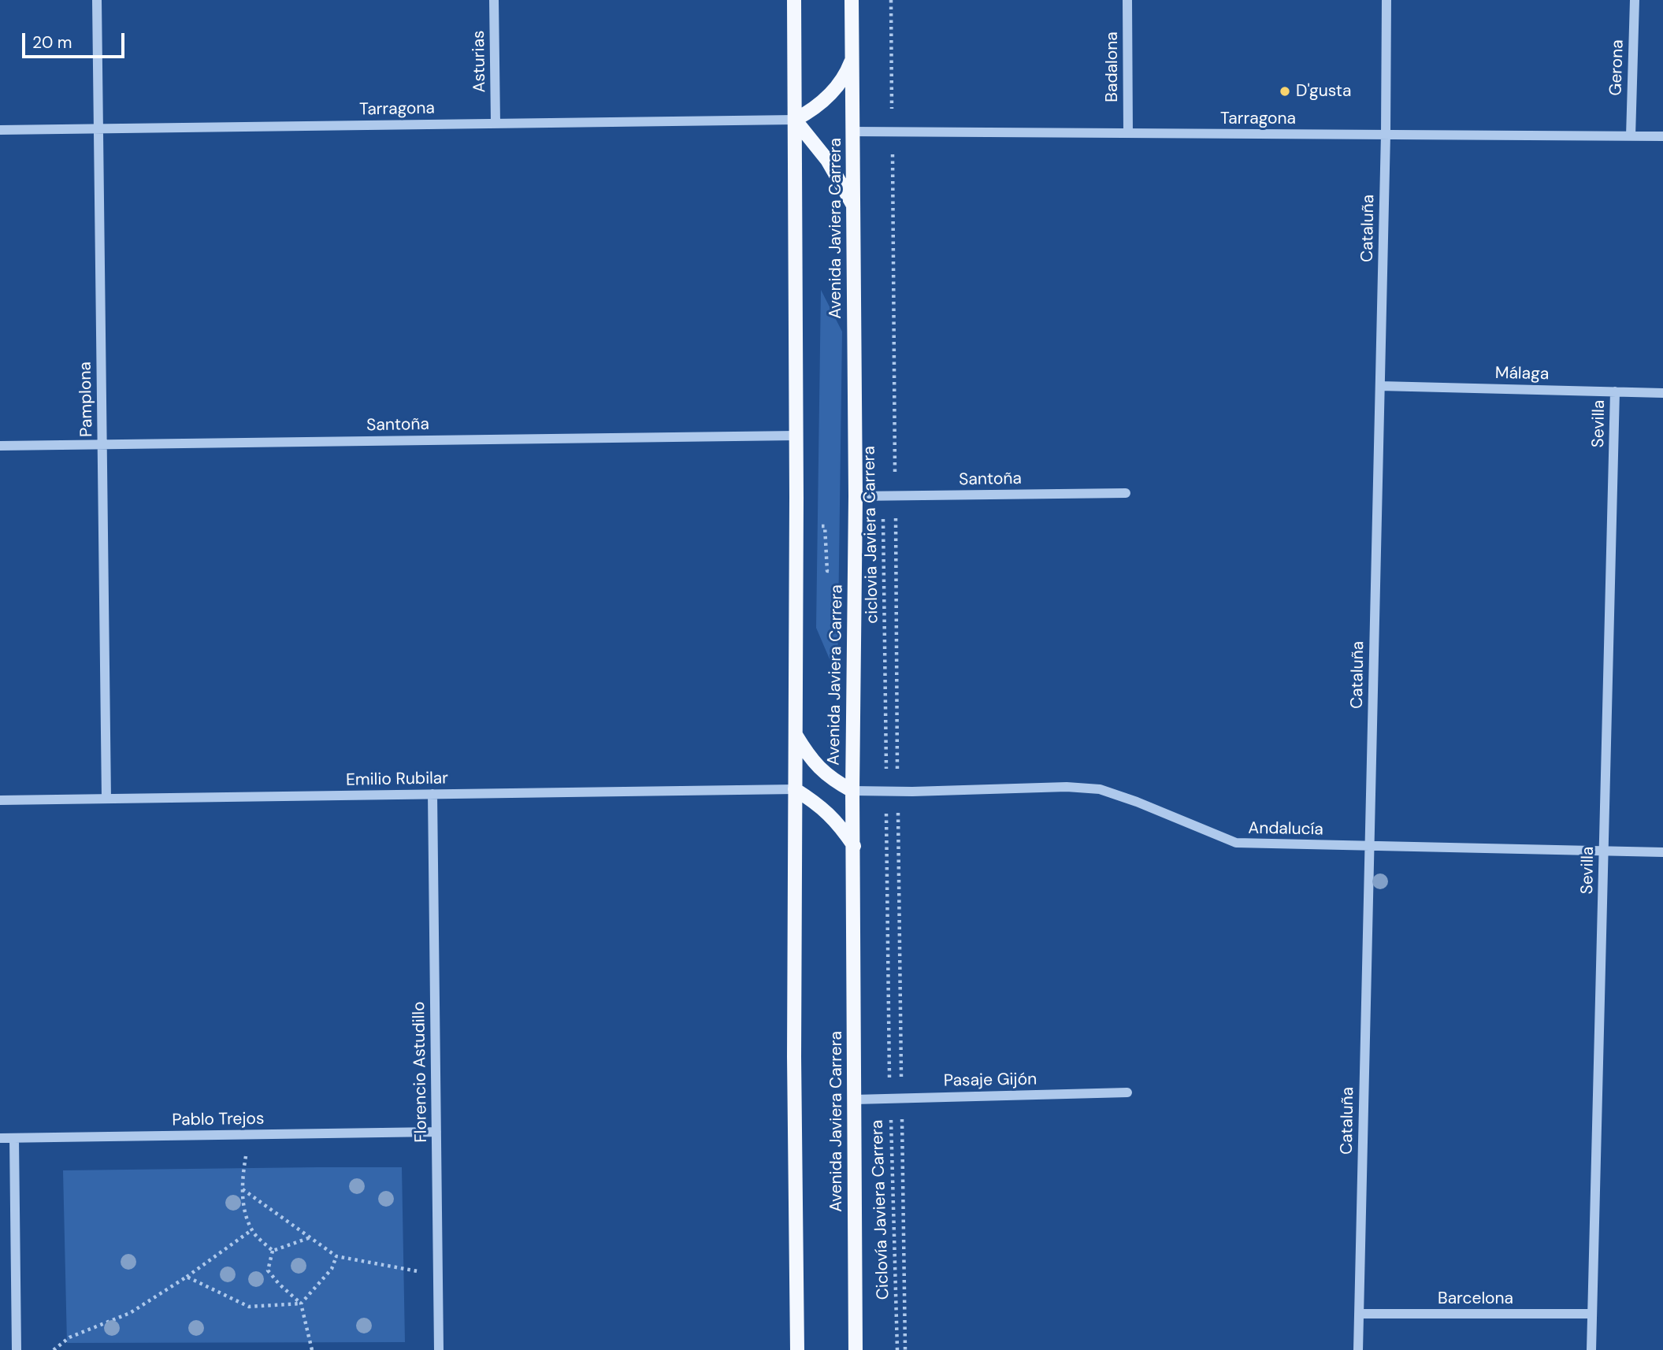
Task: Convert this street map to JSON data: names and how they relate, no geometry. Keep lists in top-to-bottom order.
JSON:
{
  "streets": {
    "main road": ["Avenida Javiera Carrera"],
    "street": [
      "Asturias",
      "Badalona",
      "Gerona",
      "Tarragona",
      "Cataluña",
      "Málaga",
      "Pamplona",
      "Sevilla",
      "Santoña",
      "Emilio Rubilar",
      "Andalucía",
      "Florencio Astudillo",
      "Pasaje Gijón",
      "Pablo Trejos",
      "Barcelona"
    ],
    "path": ["ciclovia Javiera Carrera", "Ciclovía Javiera Carrera"]
  },
  "crossings": [
    ["Asturias", "Tarragona"],
    ["Badalona", "Tarragona"],
    ["Gerona", "Tarragona"],
    ["Tarragona", "Avenida Javiera Carrera"],
    ["Tarragona", "Cataluña"],
    ["Tarragona", "Pamplona"],
    ["Avenida Javiera Carrera", "Santoña"],
    ["Avenida Javiera Carrera", "Andalucía"],
    ["Avenida Javiera Carrera", "Pasaje Gijón"],
    ["Cataluña", "Málaga"],
    ["Cataluña", "Andalucía"],
    ["Cataluña", "Barcelona"],
    ["Málaga", "Sevilla"],
    ["Pamplona", "Santoña"],
    ["Pamplona", "Emilio Rubilar"],
    ["Sevilla", "Andalucía"],
    ["Sevilla", "Barcelona"],
    ["Santoña", "ciclovia Javiera Carrera"],
    ["ciclovia Javiera Carrera", "Andalucía"],
    ["ciclovia Javiera Carrera", "Ciclovía Javiera Carrera"],
    ["Emilio Rubilar", "Florencio Astudillo"],
    ["Florencio Astudillo", "Pablo Trejos"],
    ["Pasaje Gijón", "Ciclovía Javiera Carrera"]
  ],
  "places": ["D'gusta"],
  "scale_bar": "20 m"
}
